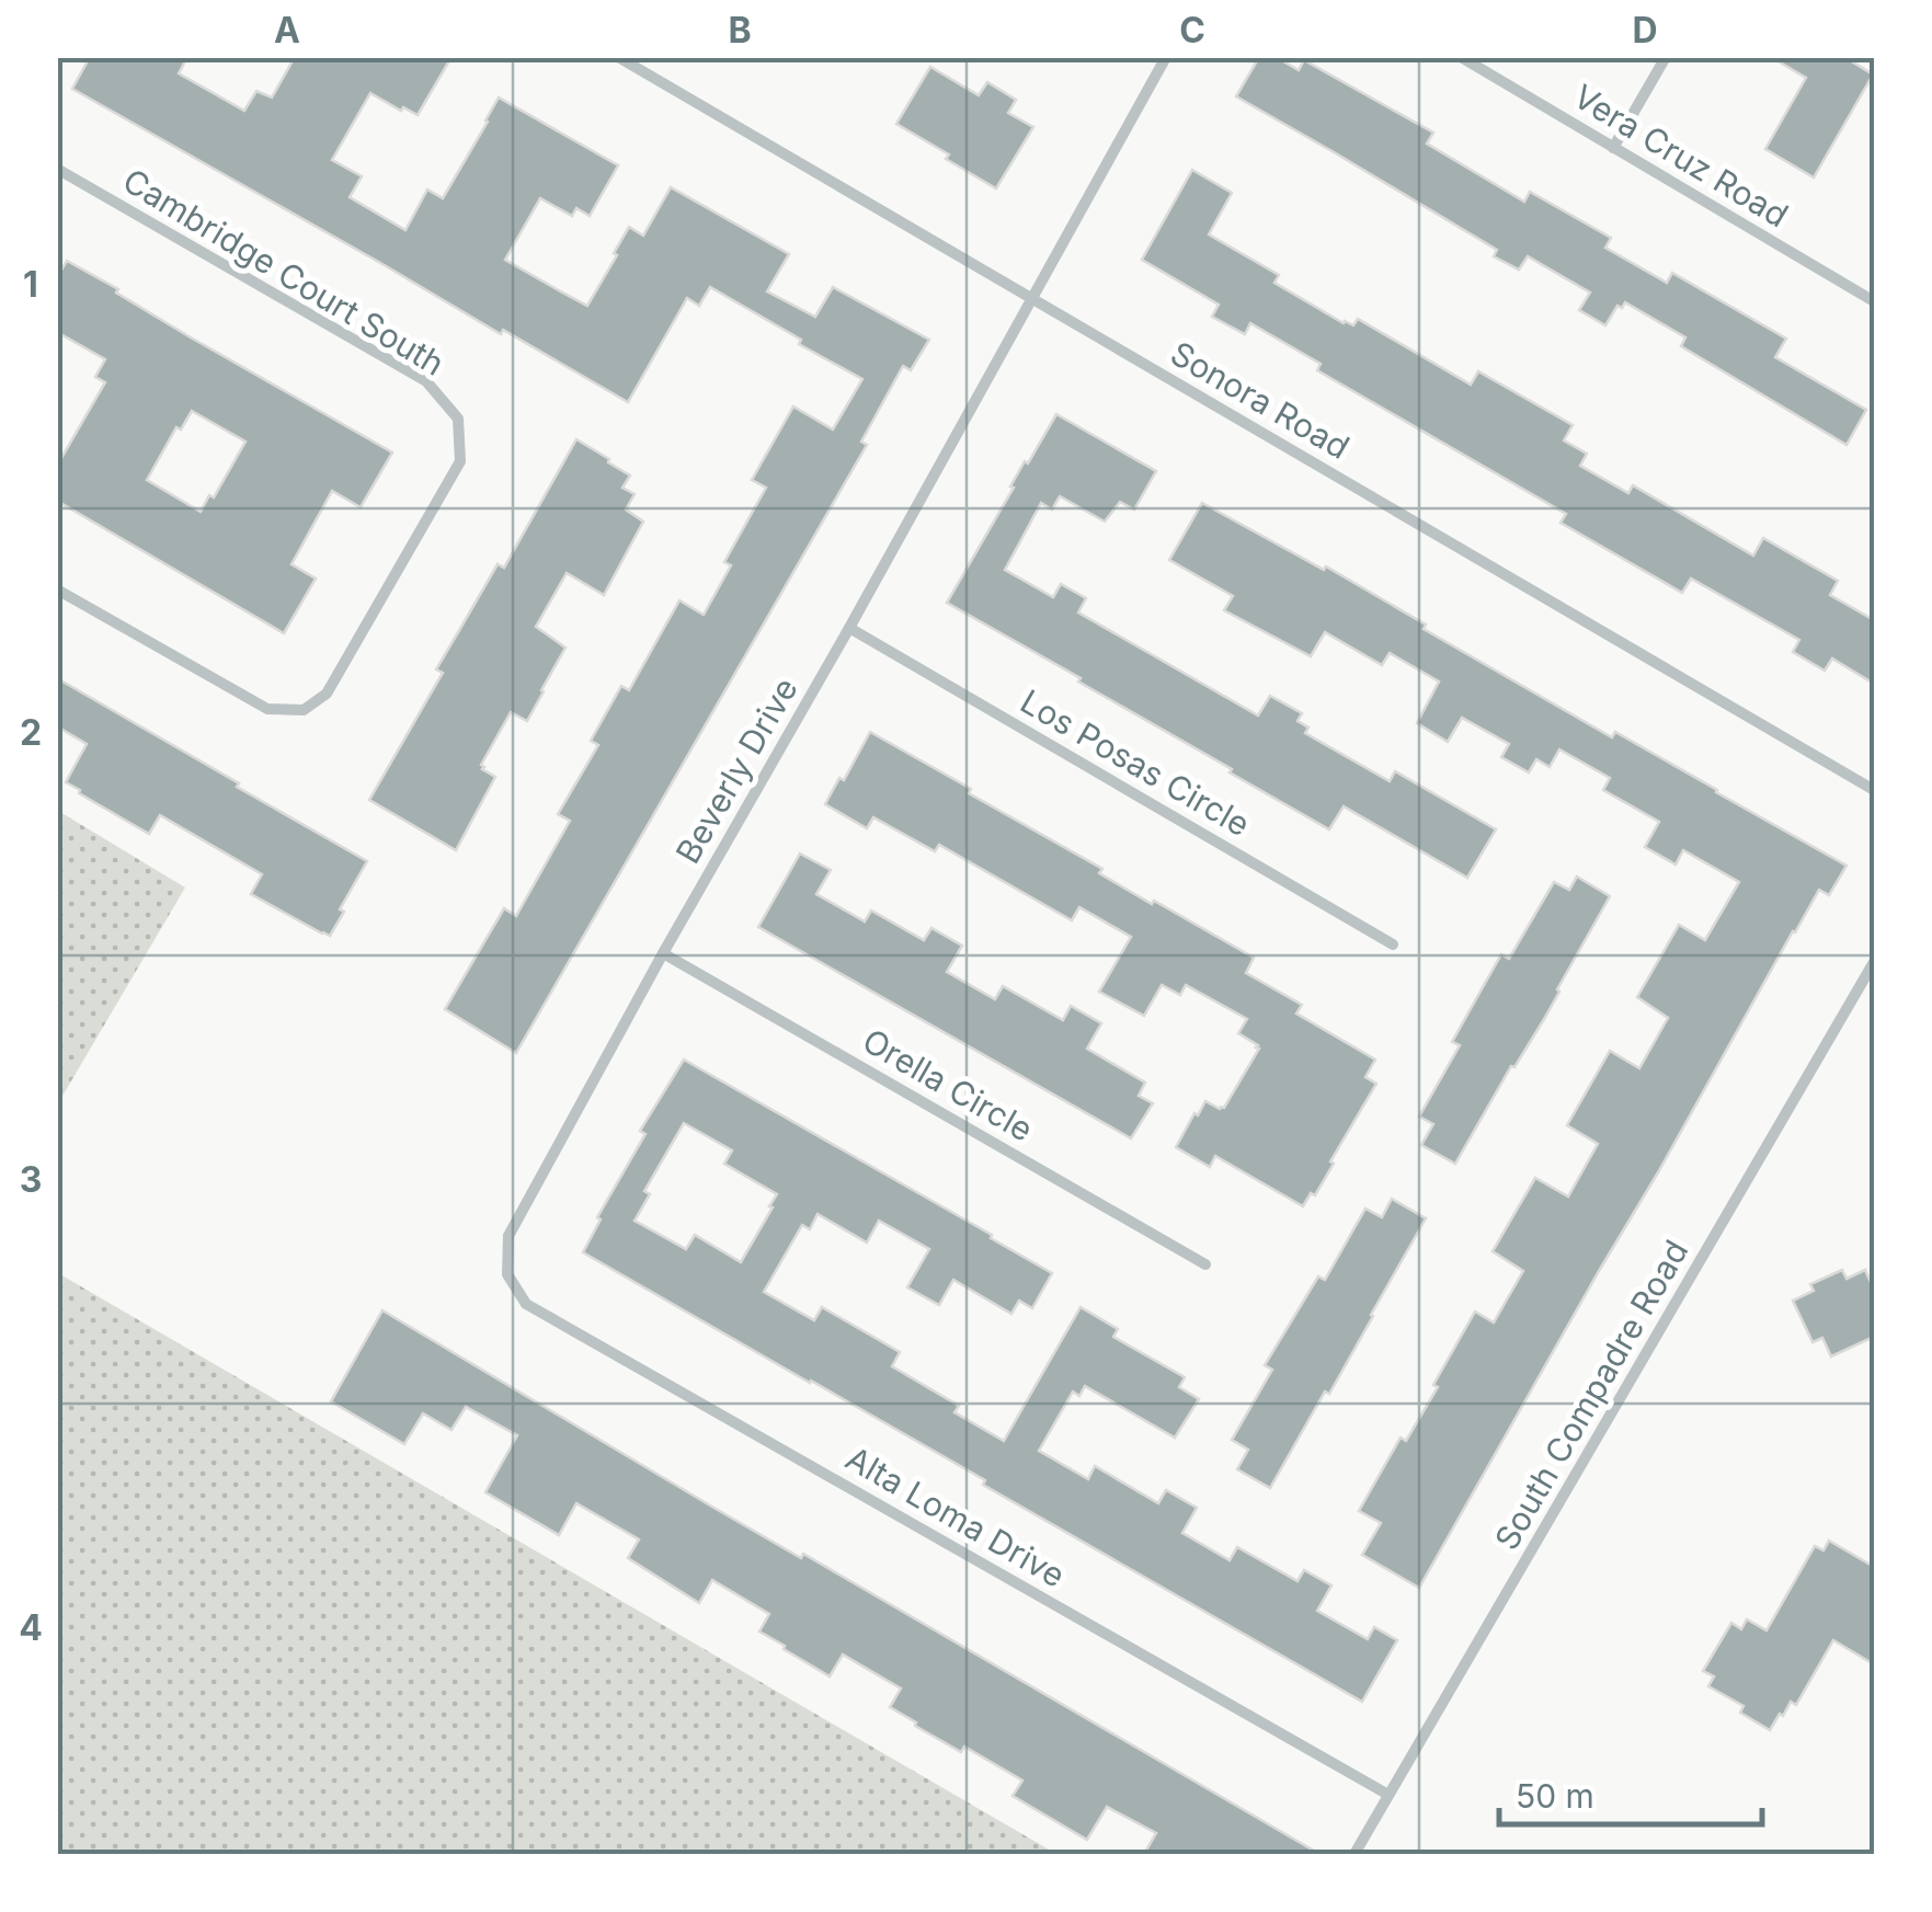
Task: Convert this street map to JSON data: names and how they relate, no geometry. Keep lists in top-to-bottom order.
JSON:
{
  "streets": {
    "street": [
      "Vera Cruz Road",
      "Cambridge Court South",
      "Sonora Road",
      "Los Posas Circle",
      "Beverly Drive",
      "Orella Circle",
      "South Compadre Road",
      "Alta Loma Drive"
    ]
  },
  "crossings": [
    ["Sonora Road", "Beverly Drive"],
    ["Los Posas Circle", "Beverly Drive"],
    ["Beverly Drive", "Orella Circle"],
    ["Beverly Drive", "Alta Loma Drive"],
    ["South Compadre Road", "Alta Loma Drive"]
  ],
  "scale_bar": "50 m",
  "grid": {
    "columns": [
      "A",
      "B",
      "C",
      "D"
    ],
    "rows": [
      "1",
      "2",
      "3",
      "4"
    ]
  }
}
